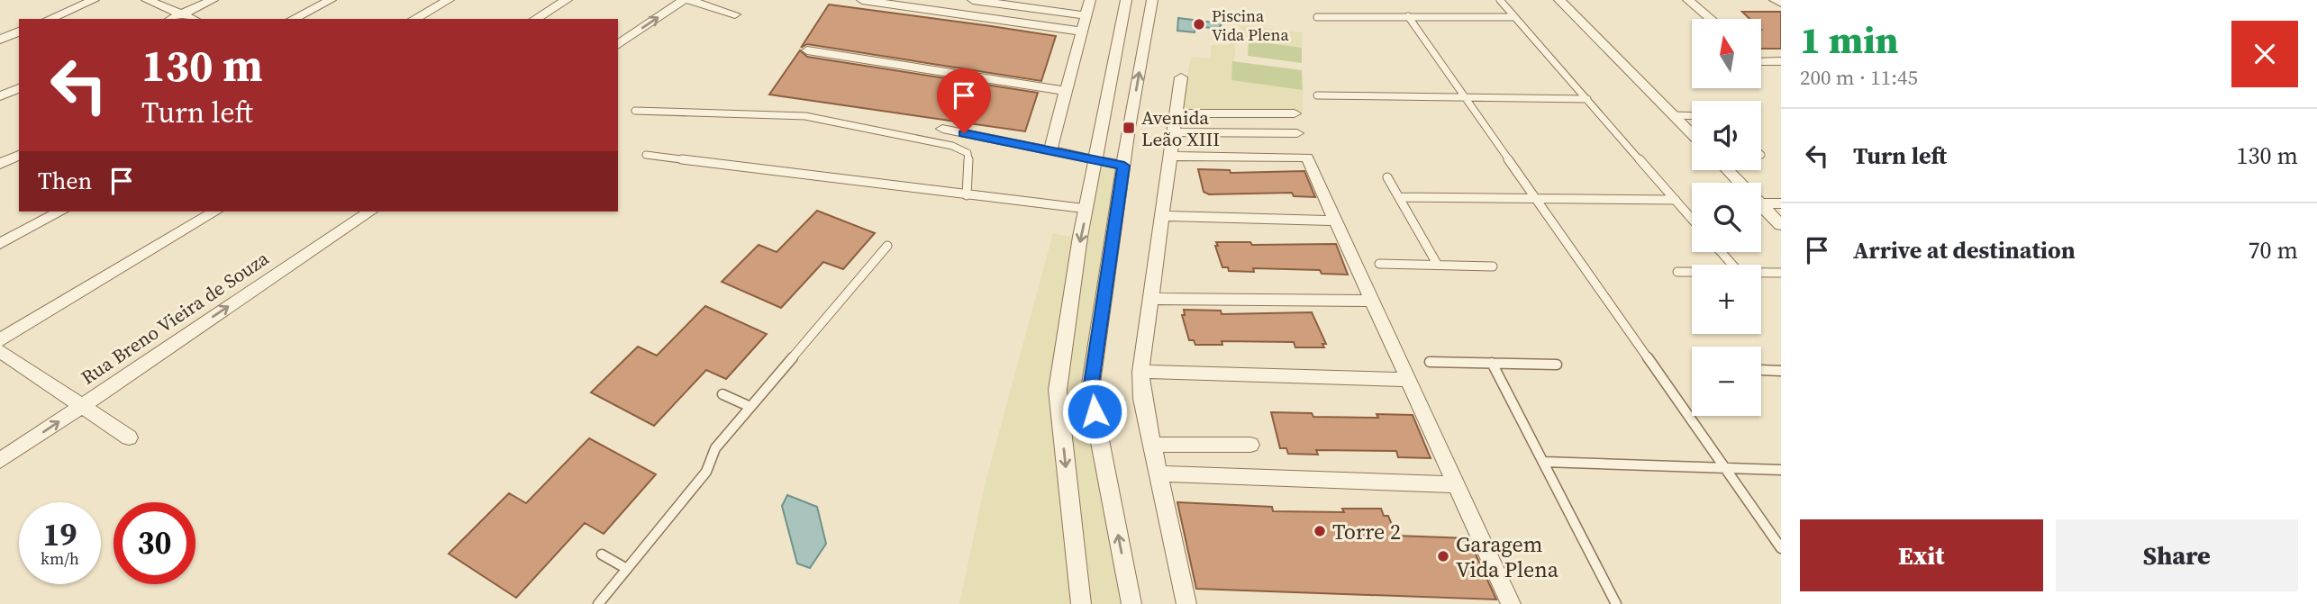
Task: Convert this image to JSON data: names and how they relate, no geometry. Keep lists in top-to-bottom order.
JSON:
{
  "streets": {
    "street": ["Rua Breno Vieira de Souza"]
  },
  "places": {
    "other": ["Piscina Vida Plena", "Torre 2", "Garagem Vida Plena"],
    "transit": ["Avenida Leão XIII"]
  },
  "north": "top",
  "page": {
    "heading": ["1 min", "200 m · 11:45"],
    "map_buttons": ["+", "−"],
    "turn": ["130 m", "Turn left"],
    "list": [
      {
        "name": "Turn left",
        "value": "130 m"
      },
      {
        "name": "Arrive at destination",
        "value": "70 m"
      }
    ],
    "then": "Then",
    "speed": "19 km/h",
    "limit": "30",
    "buttons": ["Exit", "Share"]
  }
}
